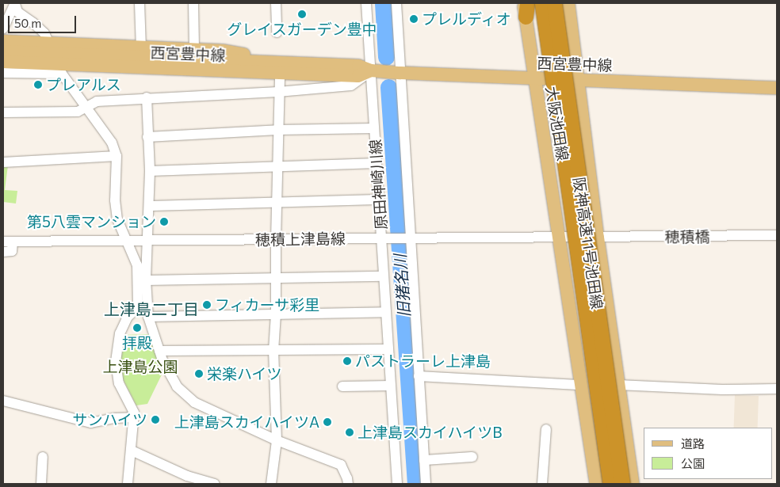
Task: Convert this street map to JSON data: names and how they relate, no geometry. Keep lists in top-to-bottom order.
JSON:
{
  "streets": {
    "highway": ["阪神高速11号池田線"],
    "main road": ["西宮豊中線", "大阪池田線"],
    "street": ["原田神崎川線", "穂積橋", "穂積上津島線"]
  },
  "crossings": [
    ["西宮豊中線", "大阪池田線"],
    ["西宮豊中線", "原田神崎川線"],
    ["大阪池田線", "穂積橋"],
    ["大阪池田線", "穂積上津島線"],
    ["大阪池田線", "阪神高速11号池田線"],
    ["原田神崎川線", "穂積上津島線"],
    ["穂積橋", "穂積上津島線"]
  ],
  "districts": ["上津島二丁目"],
  "water": ["旧猪名川"],
  "parks": ["上津島公園"],
  "places": [
    "グレイスガーデン豊中",
    "プレルディオ",
    "プレアルス",
    "第5八雲マンション",
    "フィカーサ彩里",
    "拝殿",
    "パストラーレ上津島",
    "栄楽ハイツ",
    "サンハイツ",
    "上津島スカイハイツA",
    "上津島スカイハイツB"
  ],
  "legend": ["道路", "公園"],
  "scale_bar": "50 m"
}
